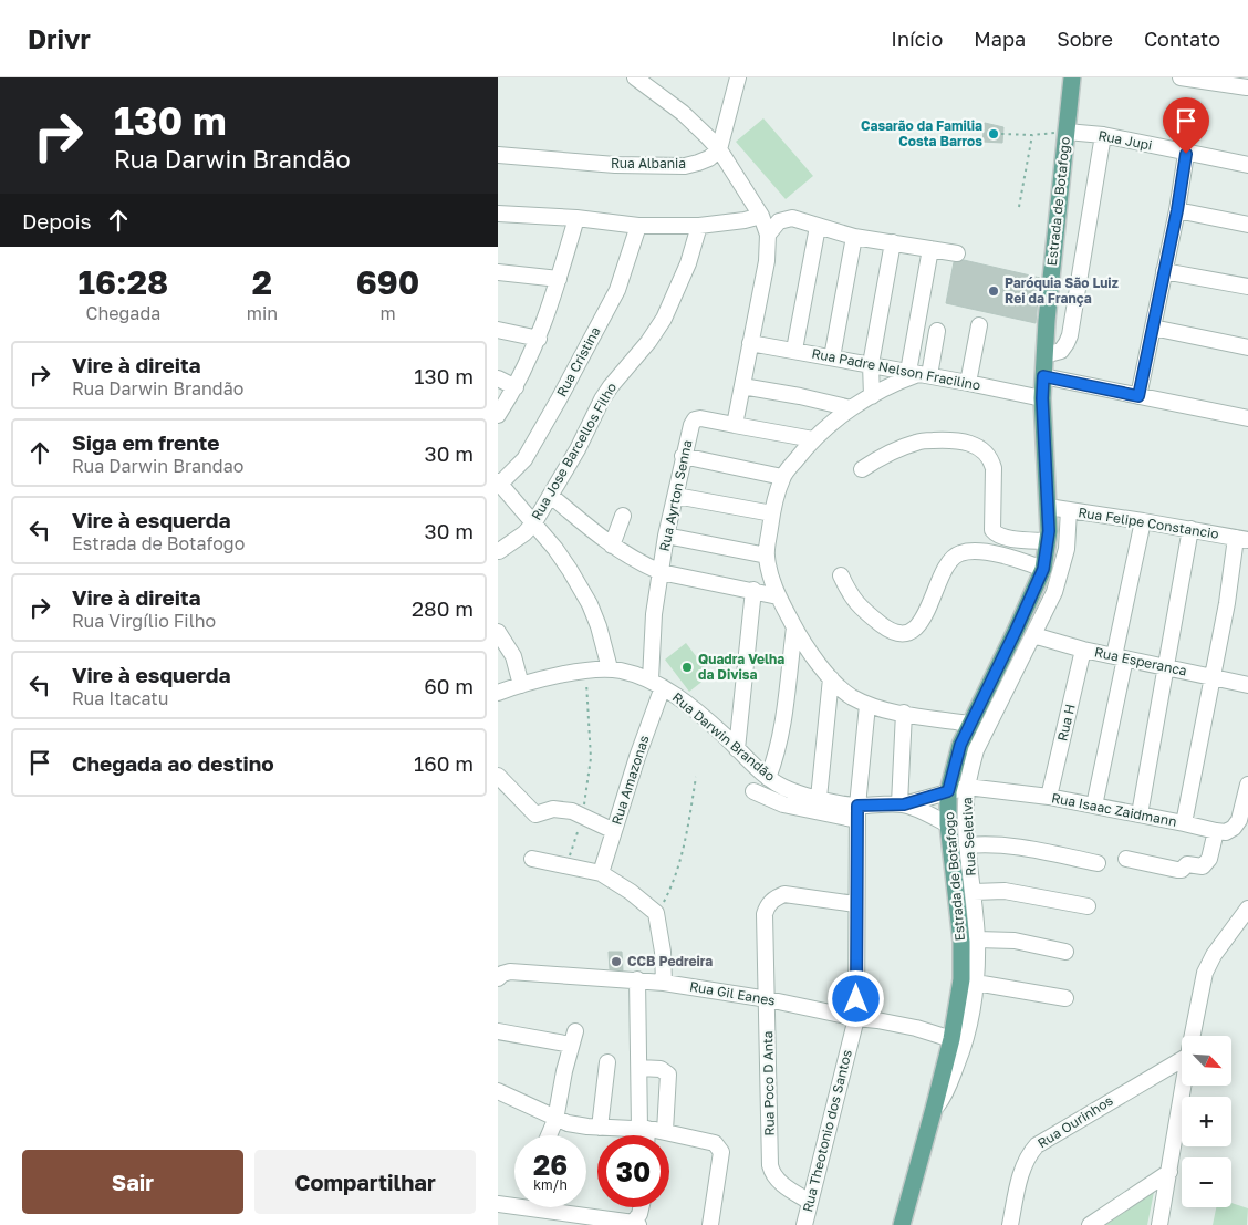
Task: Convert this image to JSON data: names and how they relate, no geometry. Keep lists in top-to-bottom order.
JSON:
{
  "streets": {
    "main road": ["Estrada de Botafogo"],
    "street": [
      "Rua Jupi",
      "Rua Albania",
      "Rua Cristina",
      "Rua Padre Nelson Fracilino",
      "Rua Jose Barcellos Filho",
      "Rua Ayrton Senna",
      "Rua Felipe Constancio",
      "Rua Esperanca",
      "Rua H",
      "Rua Darwin Brandão",
      "Rua Amazonas",
      "Rua Isaac Zaidmann",
      "Rua Seletiva",
      "Rua Gil Eanes",
      "Rua Poco D Anta",
      "Rua Ourinhos",
      "Rua Theotonio dos Santos"
    ]
  },
  "crossings": [
    ["Rua Jupi", "Estrada de Botafogo"],
    ["Estrada de Botafogo", "Rua Padre Nelson Fracilino"],
    ["Estrada de Botafogo", "Rua Felipe Constancio"],
    ["Estrada de Botafogo", "Rua Darwin Brandão"],
    ["Estrada de Botafogo", "Rua Isaac Zaidmann"],
    ["Estrada de Botafogo", "Rua Seletiva"],
    ["Estrada de Botafogo", "Rua Gil Eanes"],
    ["Rua Ayrton Senna", "Rua Darwin Brandão"],
    ["Rua Ayrton Senna", "Rua Amazonas"],
    ["Rua Felipe Constancio", "Rua Seletiva"],
    ["Rua Esperanca", "Rua H"],
    ["Rua Esperanca", "Rua Seletiva"],
    ["Rua H", "Rua Isaac Zaidmann"],
    ["Rua Darwin Brandão", "Rua Amazonas"],
    ["Rua Darwin Brandão", "Rua Isaac Zaidmann"],
    ["Rua Darwin Brandão", "Rua Theotonio dos Santos"],
    ["Rua Isaac Zaidmann", "Rua Seletiva"],
    ["Rua Gil Eanes", "Rua Poco D Anta"],
    ["Rua Gil Eanes", "Rua Theotonio dos Santos"],
    ["Rua Poco D Anta", "Rua Theotonio dos Santos"]
  ],
  "places": [
    "Casarão da Familia Costa Barros",
    "Paróquia São Luiz Rei da França",
    "Quadra Velha da Divisa",
    "CCB Pedreira"
  ],
  "north": "bottom right",
  "page": {
    "header": "Drivr",
    "nav": [
      "Início",
      "Mapa",
      "Sobre",
      "Contato"
    ],
    "turn": ["130 m", "Rua Darwin Brandão"],
    "then": "Depois",
    "eta": [
      "16:28",
      "Chegada",
      "2",
      "min",
      "690",
      "m"
    ],
    "list": [
      {
        "name": "Vire à direita",
        "note": "Rua Darwin Brandão",
        "value": "130 m"
      },
      {
        "name": "Siga em frente",
        "note": "Rua Darwin Brandao",
        "value": "30 m"
      },
      {
        "name": "Vire à esquerda",
        "note": "Estrada de Botafogo",
        "value": "30 m"
      },
      {
        "name": "Vire à direita",
        "note": "Rua Virgílio Filho",
        "value": "280 m"
      },
      {
        "name": "Vire à esquerda",
        "note": "Rua Itacatu",
        "value": "60 m"
      },
      {
        "name": "Chegada ao destino",
        "value": "160 m"
      }
    ],
    "map_buttons": ["+", "−"],
    "speed": "26 km/h",
    "limit": "30",
    "buttons": ["Sair", "Compartilhar"]
  }
}
